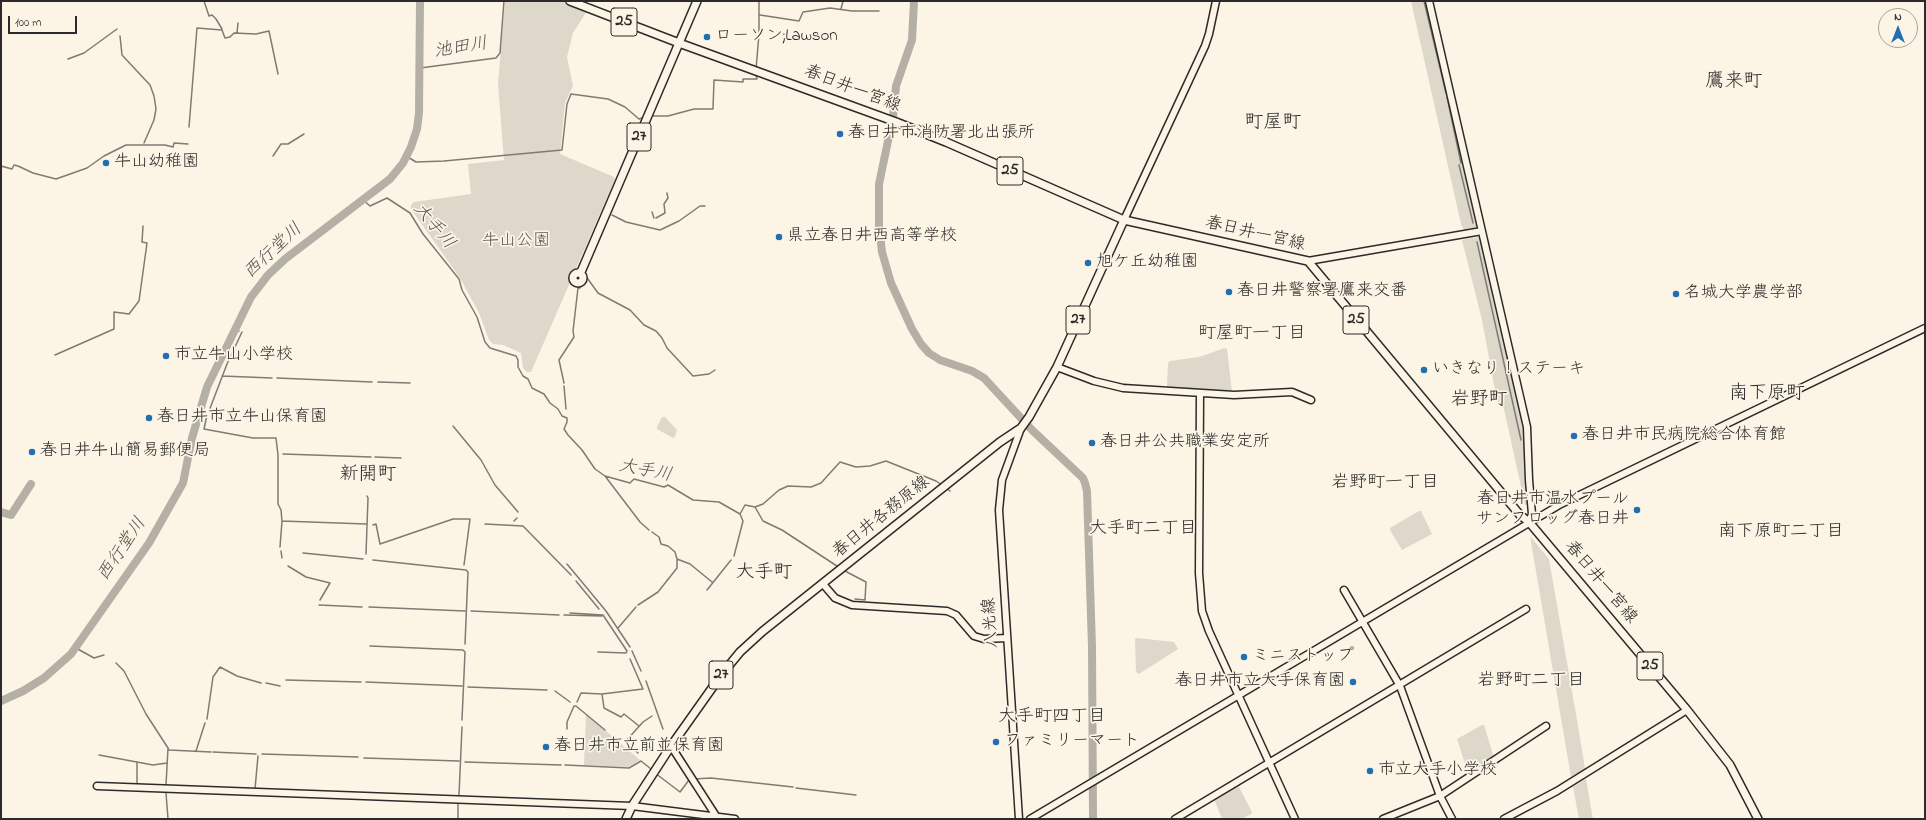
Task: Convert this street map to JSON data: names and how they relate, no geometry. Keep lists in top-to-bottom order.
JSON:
{
  "streets": {
    "main road": [
      "25",
      "春日井一宮線",
      "27",
      "春日井各務原線"
    ],
    "street": ["八光線"]
  },
  "crossings": [
    ["春日井一宮線", "27"],
    ["春日井一宮線", "春日井各務原線"],
    ["春日井各務原線", "八光線"]
  ],
  "districts": [
    "鷹来町",
    "町屋町",
    "町屋町一丁目",
    "南下原町",
    "岩野町",
    "新開町",
    "岩野町一丁目",
    "大手町二丁目",
    "南下原町二丁目",
    "大手町",
    "岩野町二丁目",
    "大手町四丁目"
  ],
  "water": ["池田川", "大手川", "西行堂川"],
  "parks": ["牛山公園"],
  "places": [
    "ローソン;Lawson",
    "春日井市消防署北出張所",
    "牛山幼稚園",
    "県立春日井西高等学校",
    "旭ケ丘幼稚園",
    "春日井警察署鷹来交番",
    "名城大学農学部",
    "市立牛山小学校",
    "いきなり！ステーキ",
    "春日井市立牛山保育園",
    "春日井市民病院総合体育館",
    "春日井公共職業安定所",
    "春日井牛山簡易郵便局",
    "春日井市温水プール サンフロッグ春日井",
    "ミニストップ",
    "春日井市立大手保育園",
    "ファミリーマート",
    "春日井市立前並保育園",
    "市立大手小学校"
  ],
  "scale_bar": "100 m",
  "north": "top"
}
